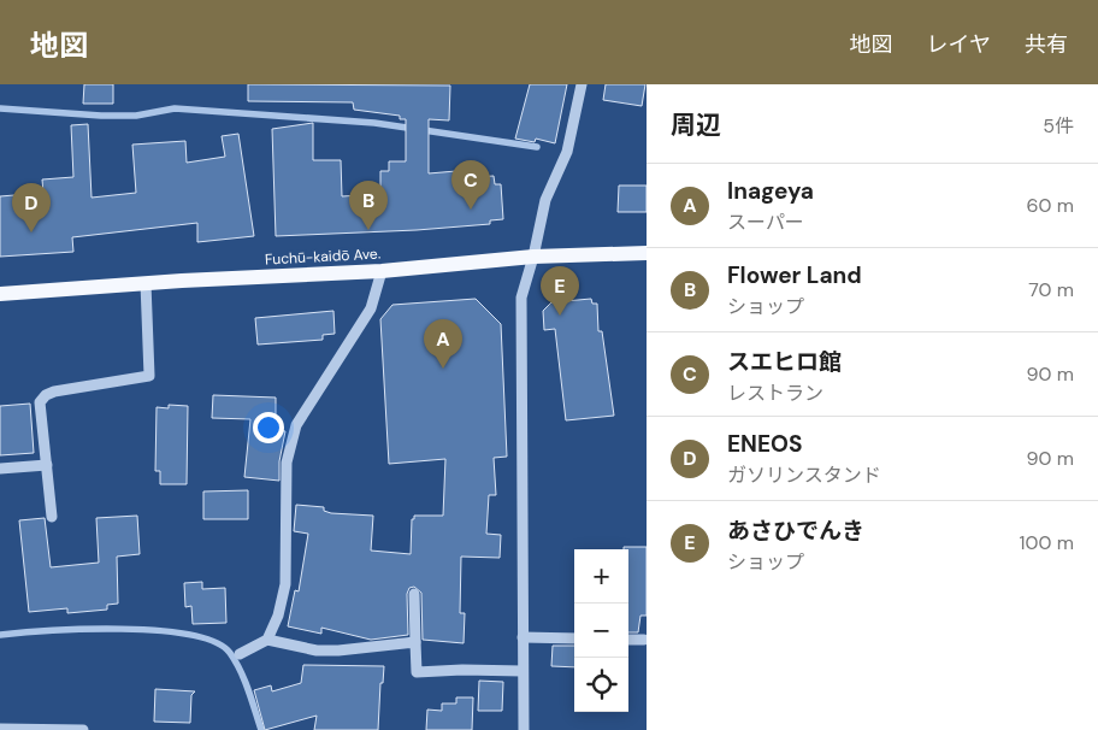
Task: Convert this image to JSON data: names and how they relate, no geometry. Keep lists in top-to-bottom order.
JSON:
{
  "streets": {
    "main road": ["Fuchū-kaidō Ave."]
  },
  "page": {
    "header": "地図",
    "nav": ["地図", "レイヤ", "共有"],
    "heading": ["周辺", "5件"],
    "pins": [
      "C",
      "B",
      "D",
      "E",
      "A"
    ],
    "list": [
      {
        "mark": "A",
        "name": "Inageya",
        "note": "スーパー",
        "value": "60 m"
      },
      {
        "mark": "B",
        "name": "Flower Land",
        "note": "ショップ",
        "value": "70 m"
      },
      {
        "mark": "C",
        "name": "スエヒロ館",
        "note": "レストラン",
        "value": "90 m"
      },
      {
        "mark": "D",
        "name": "ENEOS",
        "note": "ガソリンスタンド",
        "value": "90 m"
      },
      {
        "mark": "E",
        "name": "あさひでんき",
        "note": "ショップ",
        "value": "100 m"
      }
    ],
    "map_buttons": ["+", "−"]
  }
}
